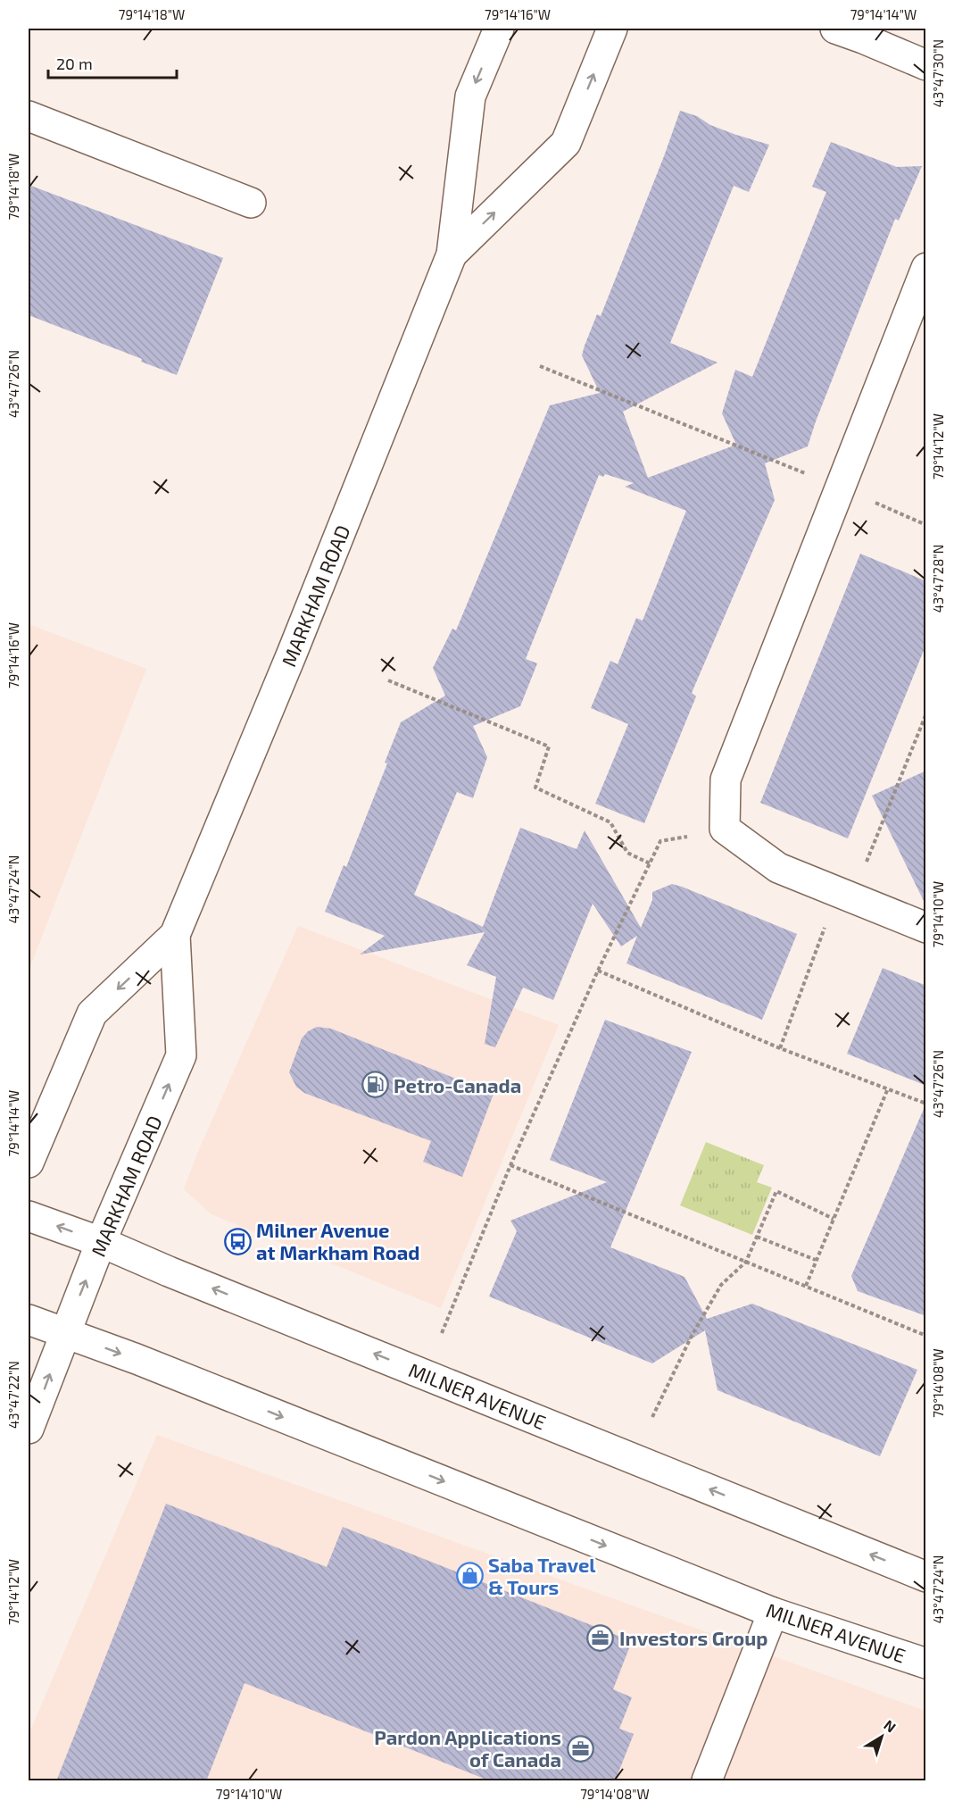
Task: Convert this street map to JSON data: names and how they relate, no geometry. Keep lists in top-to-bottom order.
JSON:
{
  "streets": {
    "main road": ["MARKHAM ROAD", "MILNER AVENUE"]
  },
  "crossings": [
    ["MARKHAM ROAD", "MILNER AVENUE"]
  ],
  "places": {
    "fuel station": ["Petro-Canada"],
    "bus stop": ["Milner Avenue at Markham Road"],
    "shop": ["Saba Travel & Tours"],
    "office": ["Investors Group", "Pardon Applications of Canada"]
  },
  "scale_bar": "20 m",
  "north": "top right",
  "coordinates": [
    "79°14'18\"W",
    "79°14'16\"W",
    "79°14'14\"W",
    "43°47'30\"N",
    "43°47'26\"N",
    "79°14'12\"W",
    "43°47'28\"N",
    "43°47'24\"N",
    "79°14'10\"W",
    "79°14'08\"W",
    "43°47'22\"N"
  ]
}
